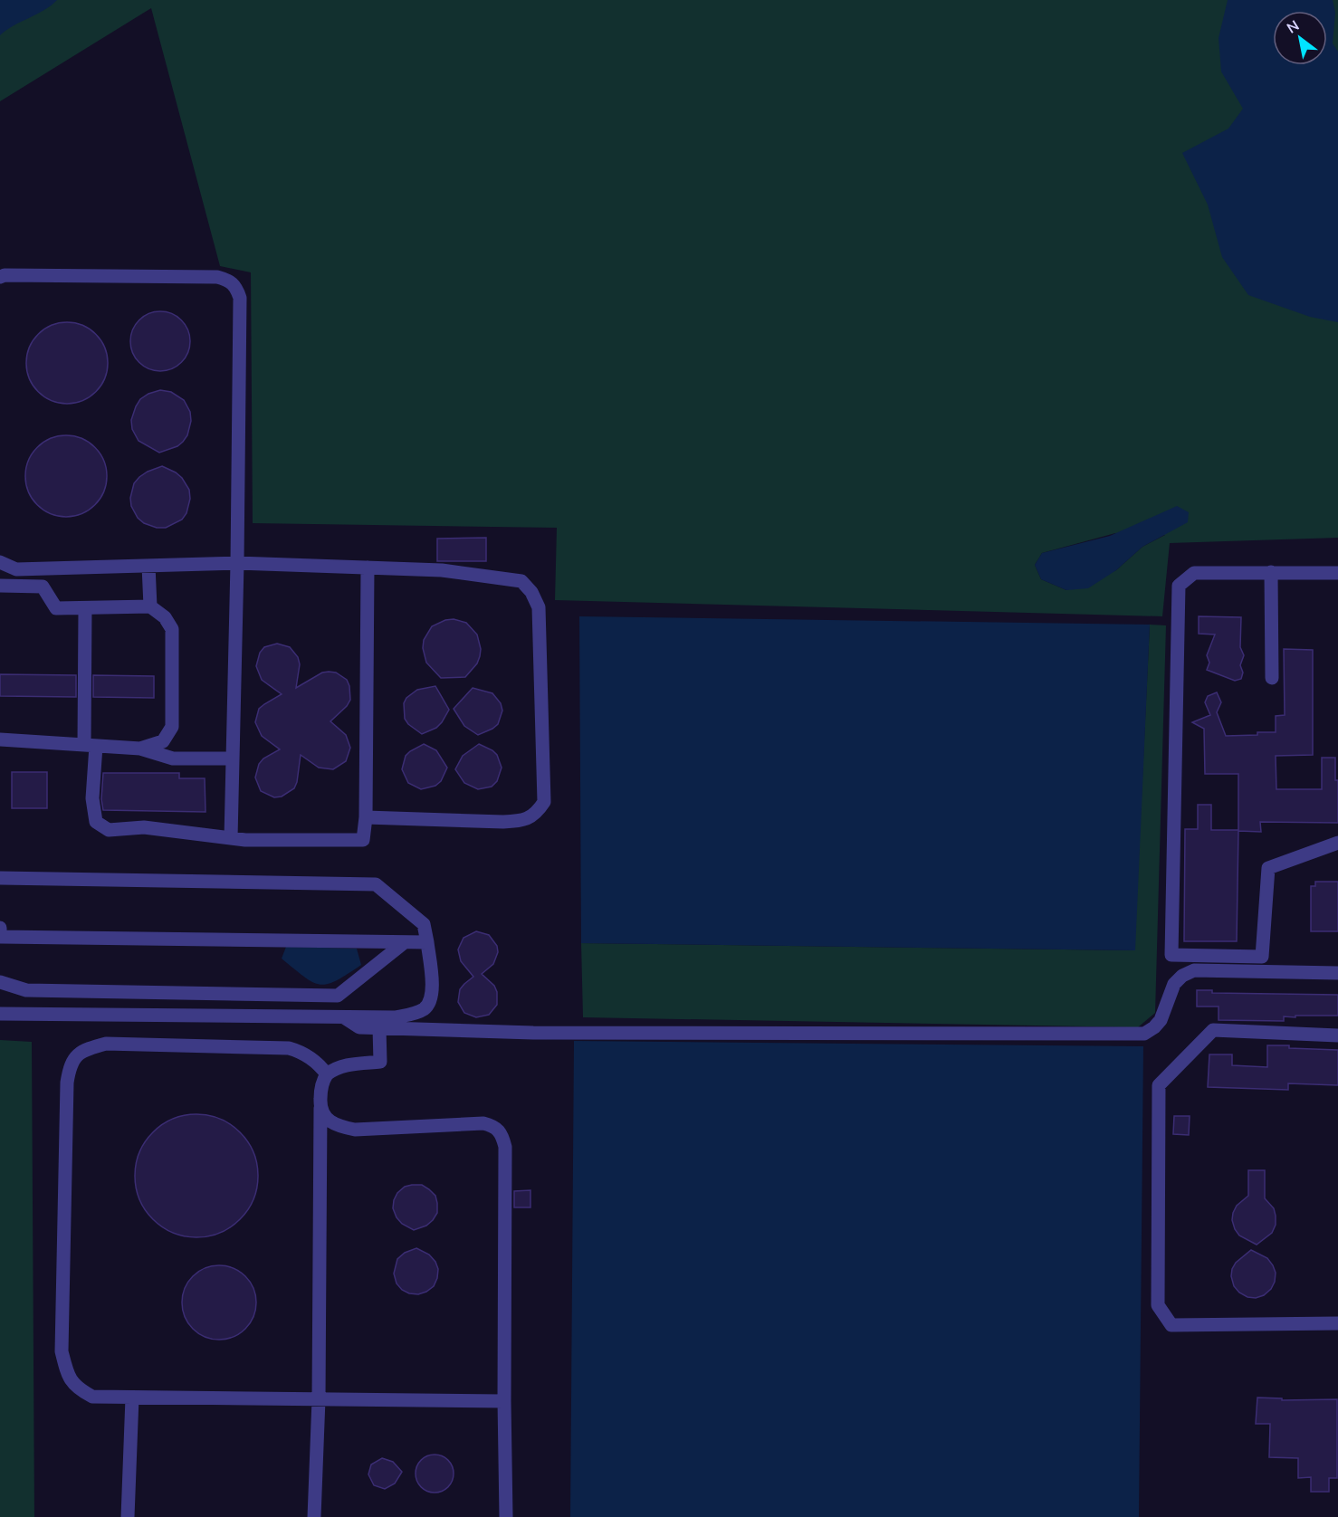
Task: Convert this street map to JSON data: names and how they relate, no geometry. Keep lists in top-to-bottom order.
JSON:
{
  "north": "top left"
}
